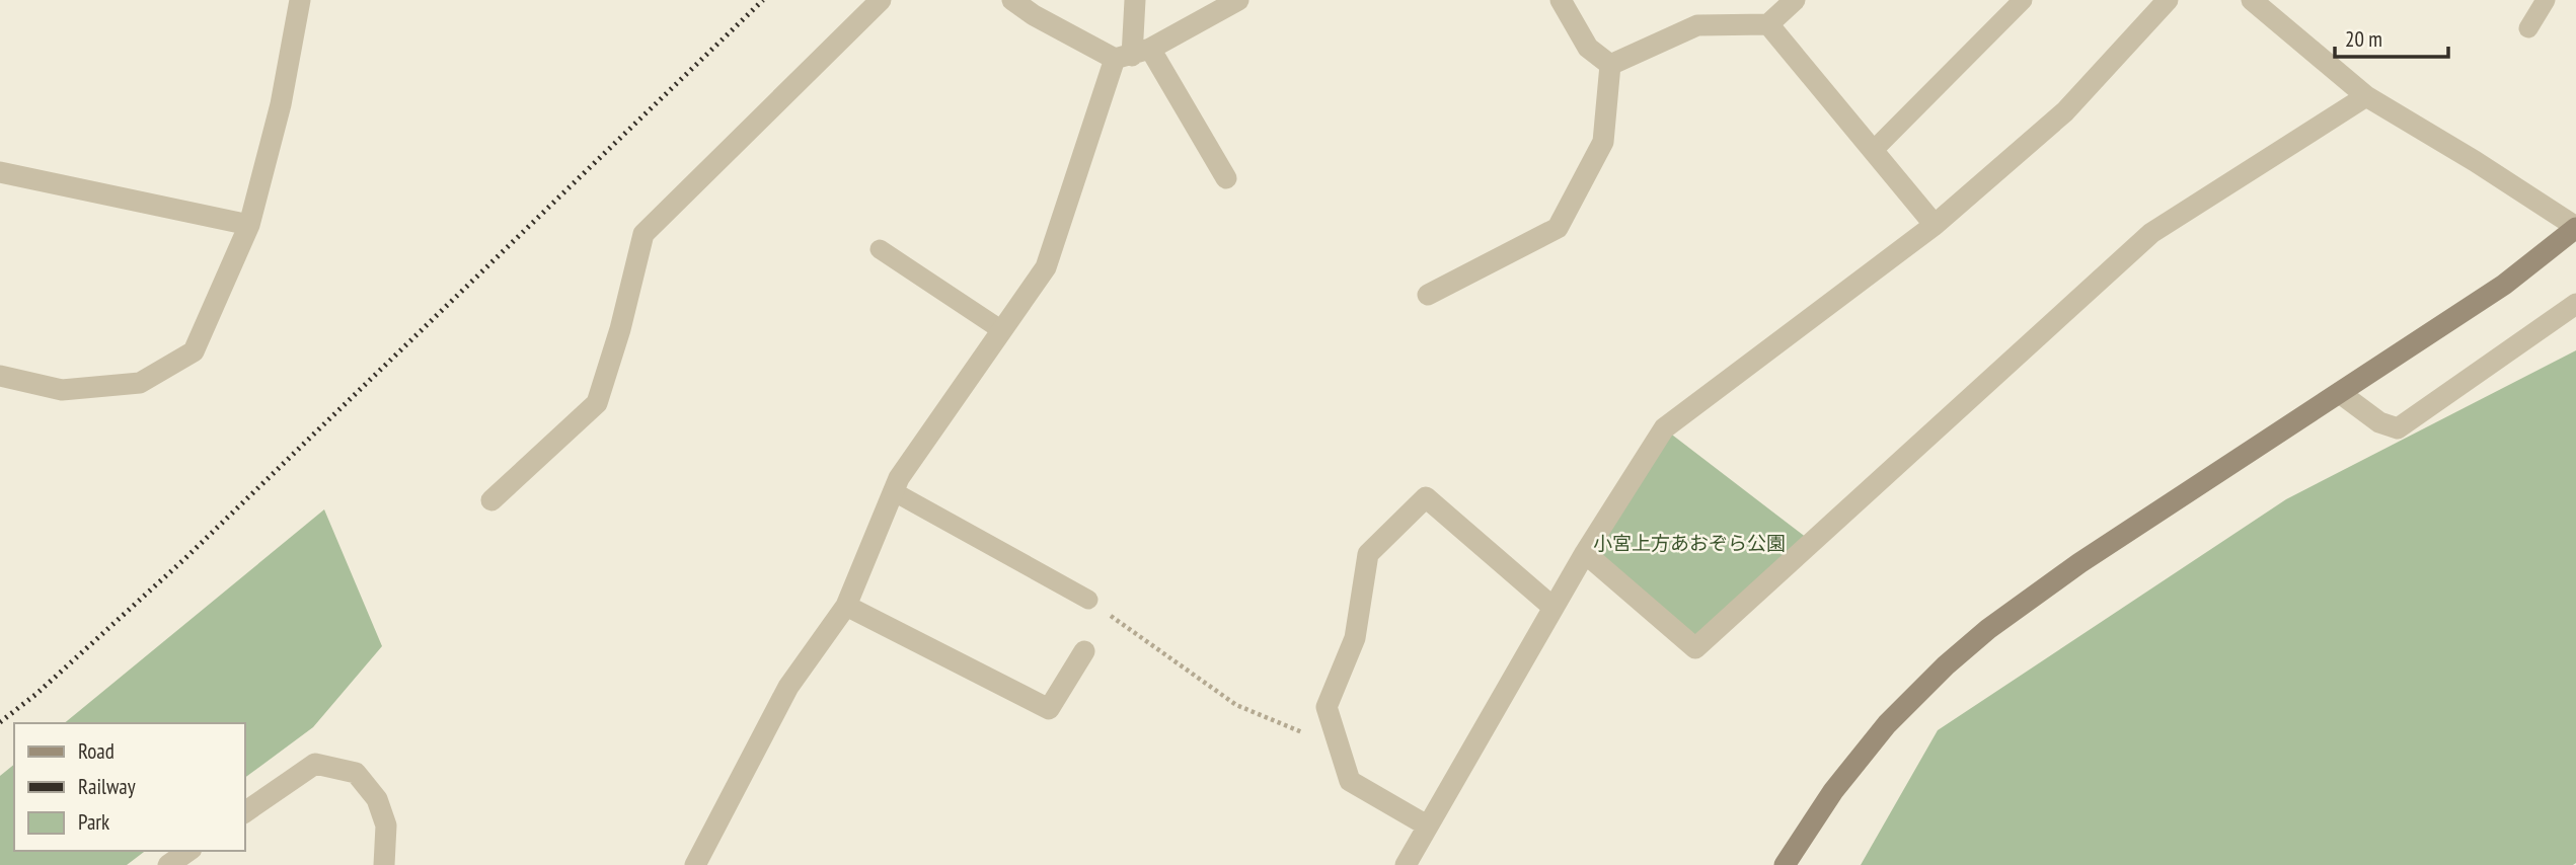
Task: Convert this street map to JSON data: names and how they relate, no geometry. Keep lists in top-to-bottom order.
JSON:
{
  "parks": ["小宮上方あおぞら公園"],
  "legend": ["Road", "Railway", "Park"],
  "scale_bar": "20 m"
}
